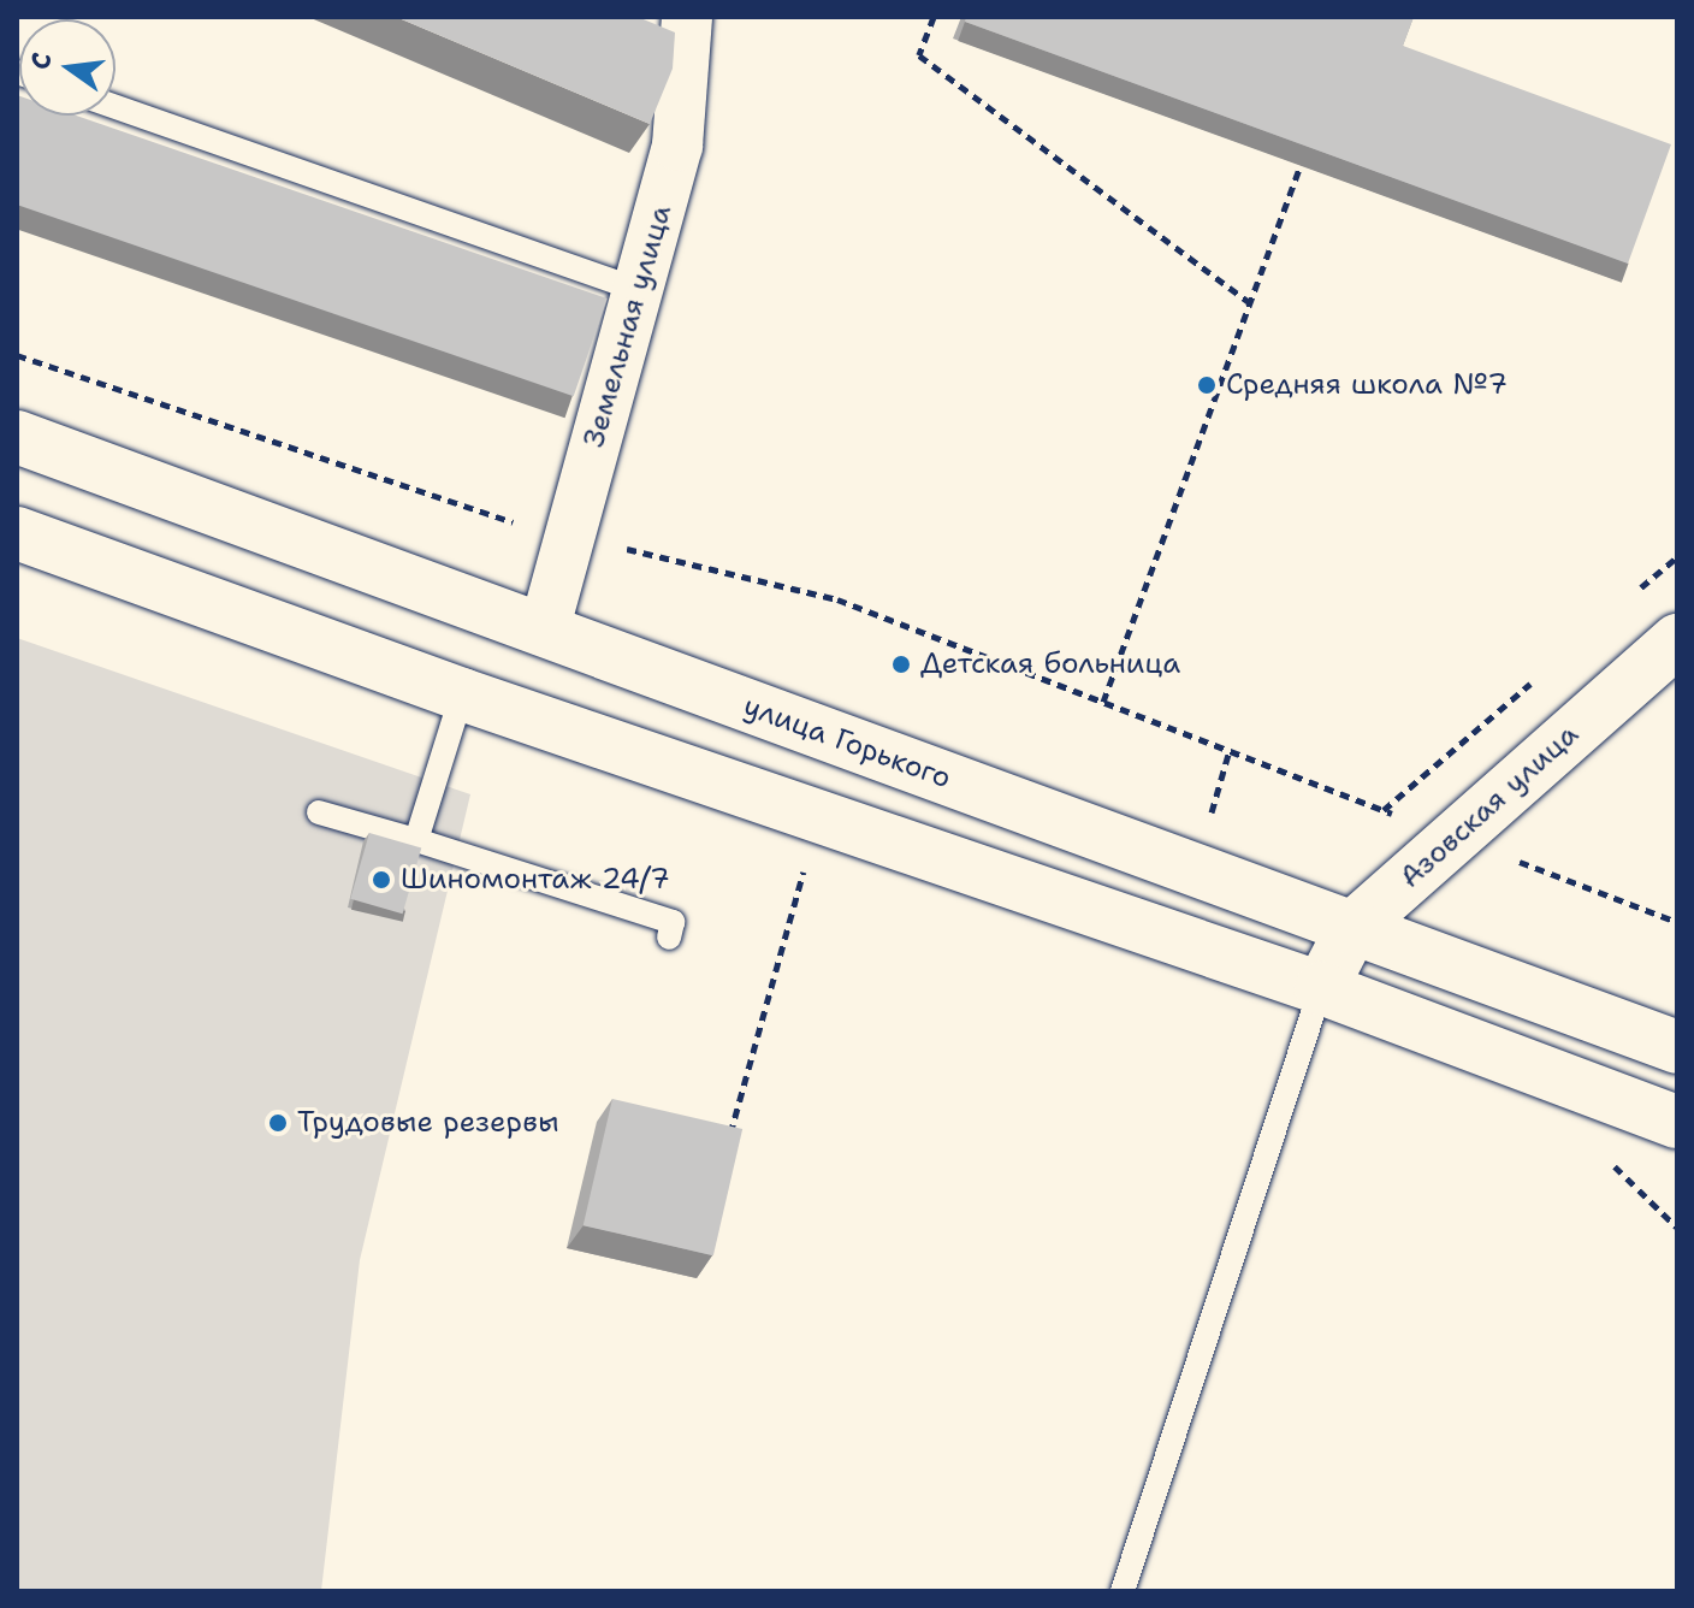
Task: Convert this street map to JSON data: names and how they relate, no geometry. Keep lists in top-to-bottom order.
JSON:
{
  "streets": {
    "main road": ["улица Горького", "Азовская улица"],
    "street": ["Земельная улица"]
  },
  "crossings": [
    ["Земельная улица", "улица Горького"],
    ["улица Горького", "Азовская улица"]
  ],
  "places": [
    "Средняя школа №7",
    "Детская больница",
    "Шиномонтаж 24/7",
    "Трудовые резервы"
  ],
  "north": "left"
}
